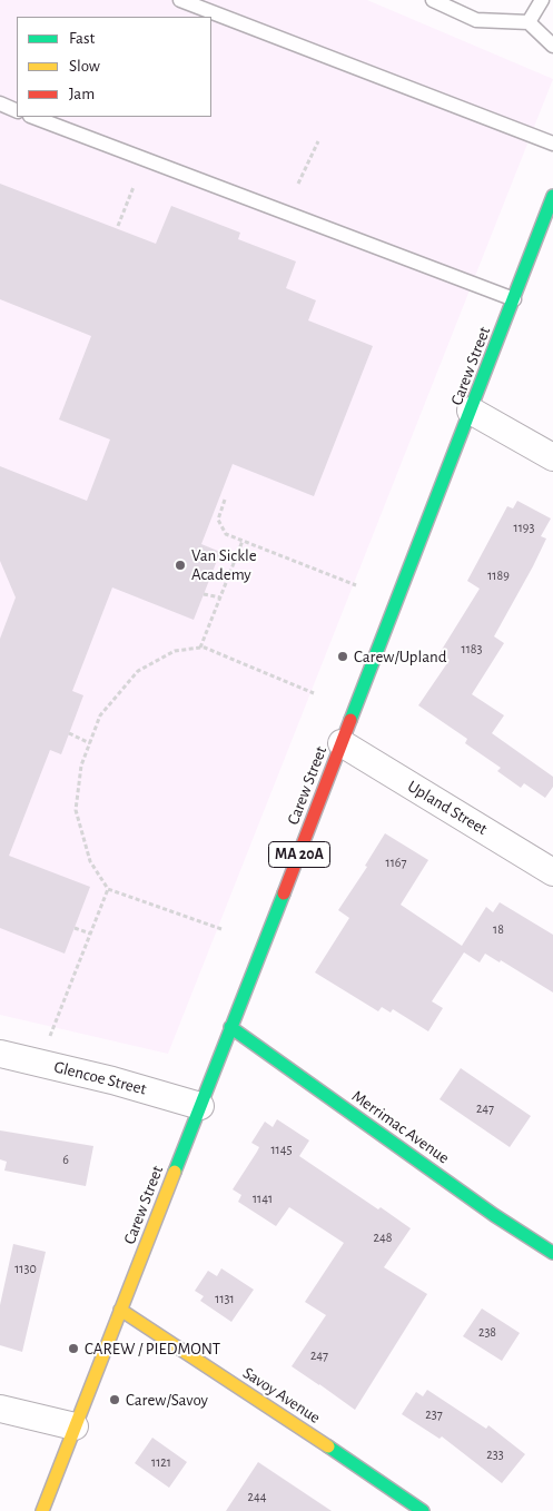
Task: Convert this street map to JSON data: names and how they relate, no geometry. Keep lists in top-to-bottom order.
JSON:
{
  "streets": {
    "main road": [
      "Carew Street",
      "MA 20A",
      "Merrimac Avenue",
      "Savoy Avenue"
    ],
    "street": ["Upland Street", "Glencoe Street"]
  },
  "crossings": [
    ["Carew Street", "Upland Street"],
    ["Carew Street", "Glencoe Street"],
    ["Carew Street", "Merrimac Avenue"],
    ["Carew Street", "Savoy Avenue"]
  ],
  "places": [
    "Van Sickle Academy",
    "Carew/Upland",
    "CAREW / PIEDMONT",
    "Carew/Savoy"
  ],
  "house_numbers": [
    "1193",
    "1189",
    "1183",
    "1167",
    "18",
    "247",
    "1145",
    "6",
    "1141",
    "248",
    "1130",
    "1131",
    "238",
    "247",
    "237",
    "233",
    "1121",
    "244"
  ],
  "legend": ["Fast", "Slow", "Jam"]
}
